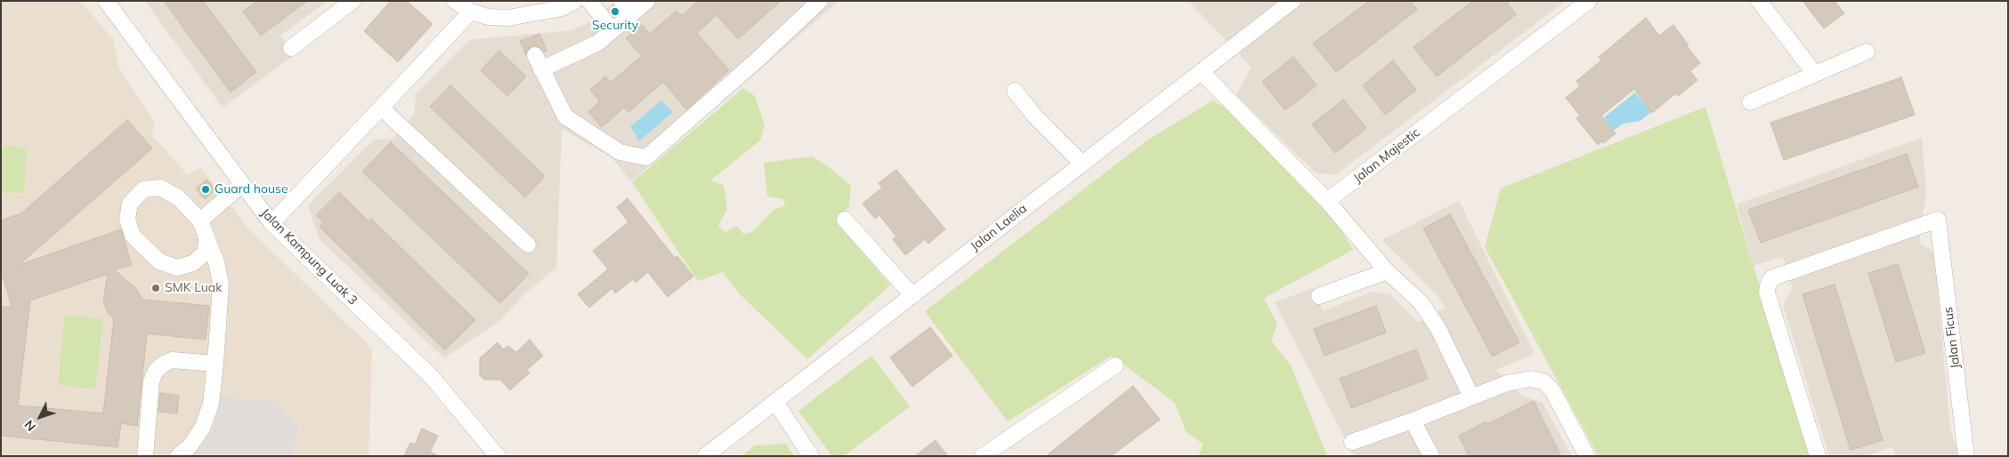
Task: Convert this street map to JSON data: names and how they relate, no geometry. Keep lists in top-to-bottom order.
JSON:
{
  "streets": {
    "street": [
      "Jalan Majestic",
      "Jalan Laelia",
      "Jalan Kampung Luak 3",
      "Jalan Ficus"
    ]
  },
  "places": ["Security", "Guard house", "SMK Luak"],
  "north": "bottom left"
}
